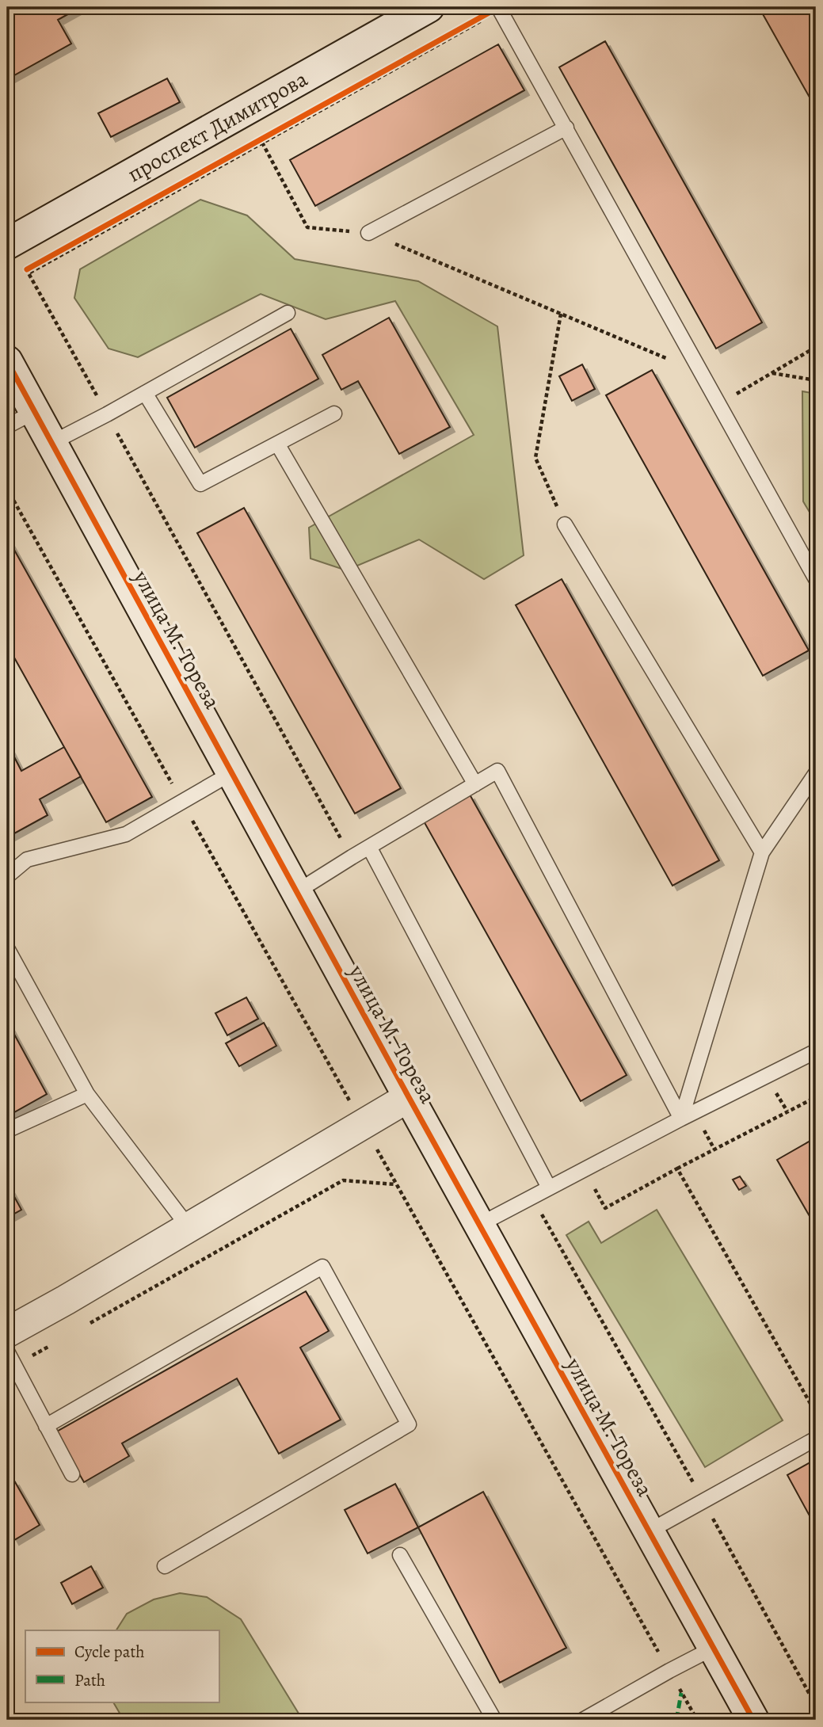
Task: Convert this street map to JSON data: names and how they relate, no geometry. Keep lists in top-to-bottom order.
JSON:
{
  "streets": {
    "street": ["проспект Димитрова", "улица М. Тореза"]
  },
  "legend": ["Cycle path", "Path"]
}
